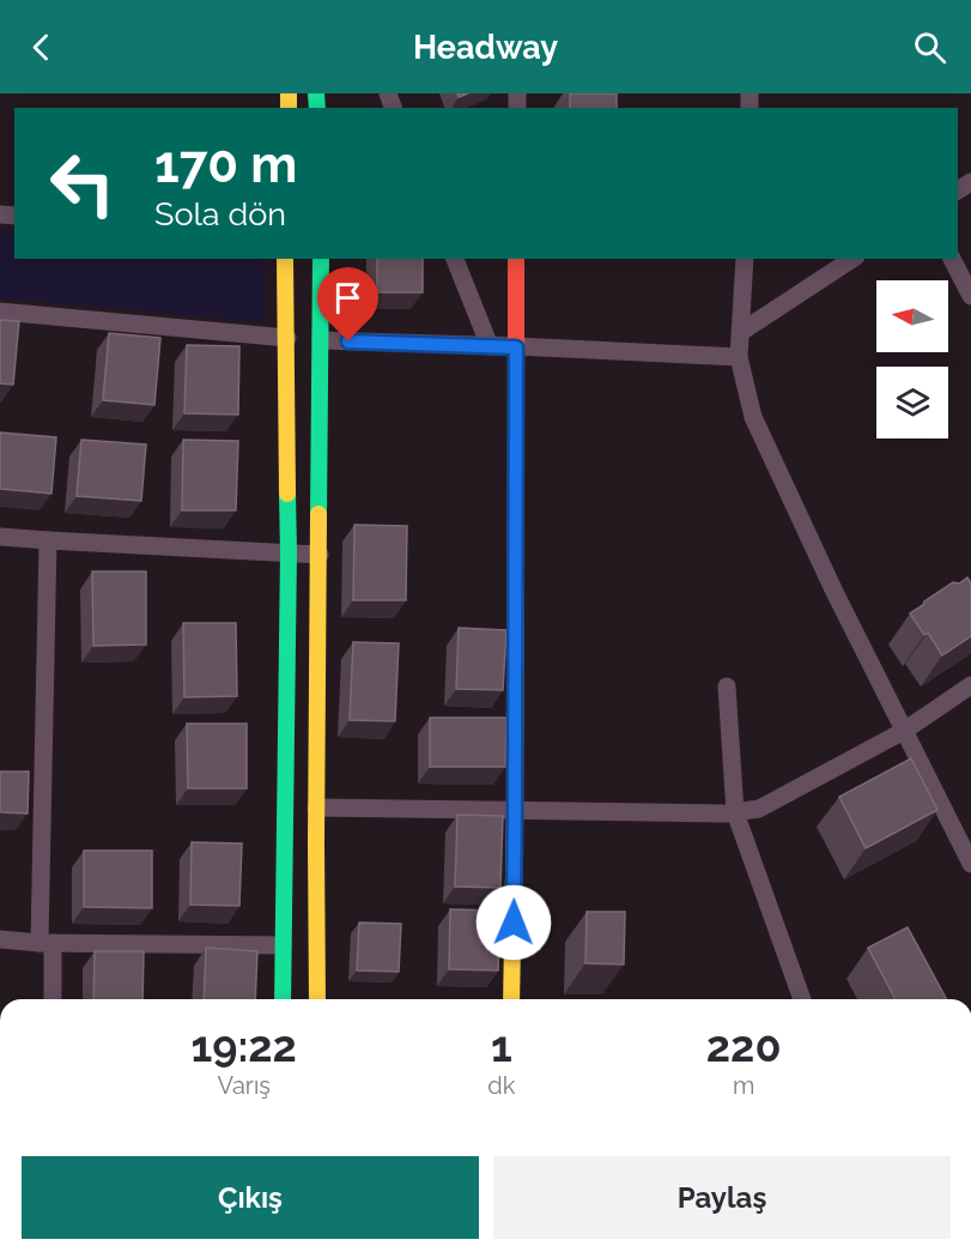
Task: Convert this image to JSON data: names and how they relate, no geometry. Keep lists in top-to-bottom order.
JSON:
{
  "north": "left",
  "page": {
    "header": "Headway",
    "turn": ["170 m", "Sola dön"],
    "eta": [
      "19:22",
      "Varış",
      "1",
      "dk",
      "220",
      "m"
    ],
    "buttons": ["Çıkış", "Paylaş"]
  }
}
